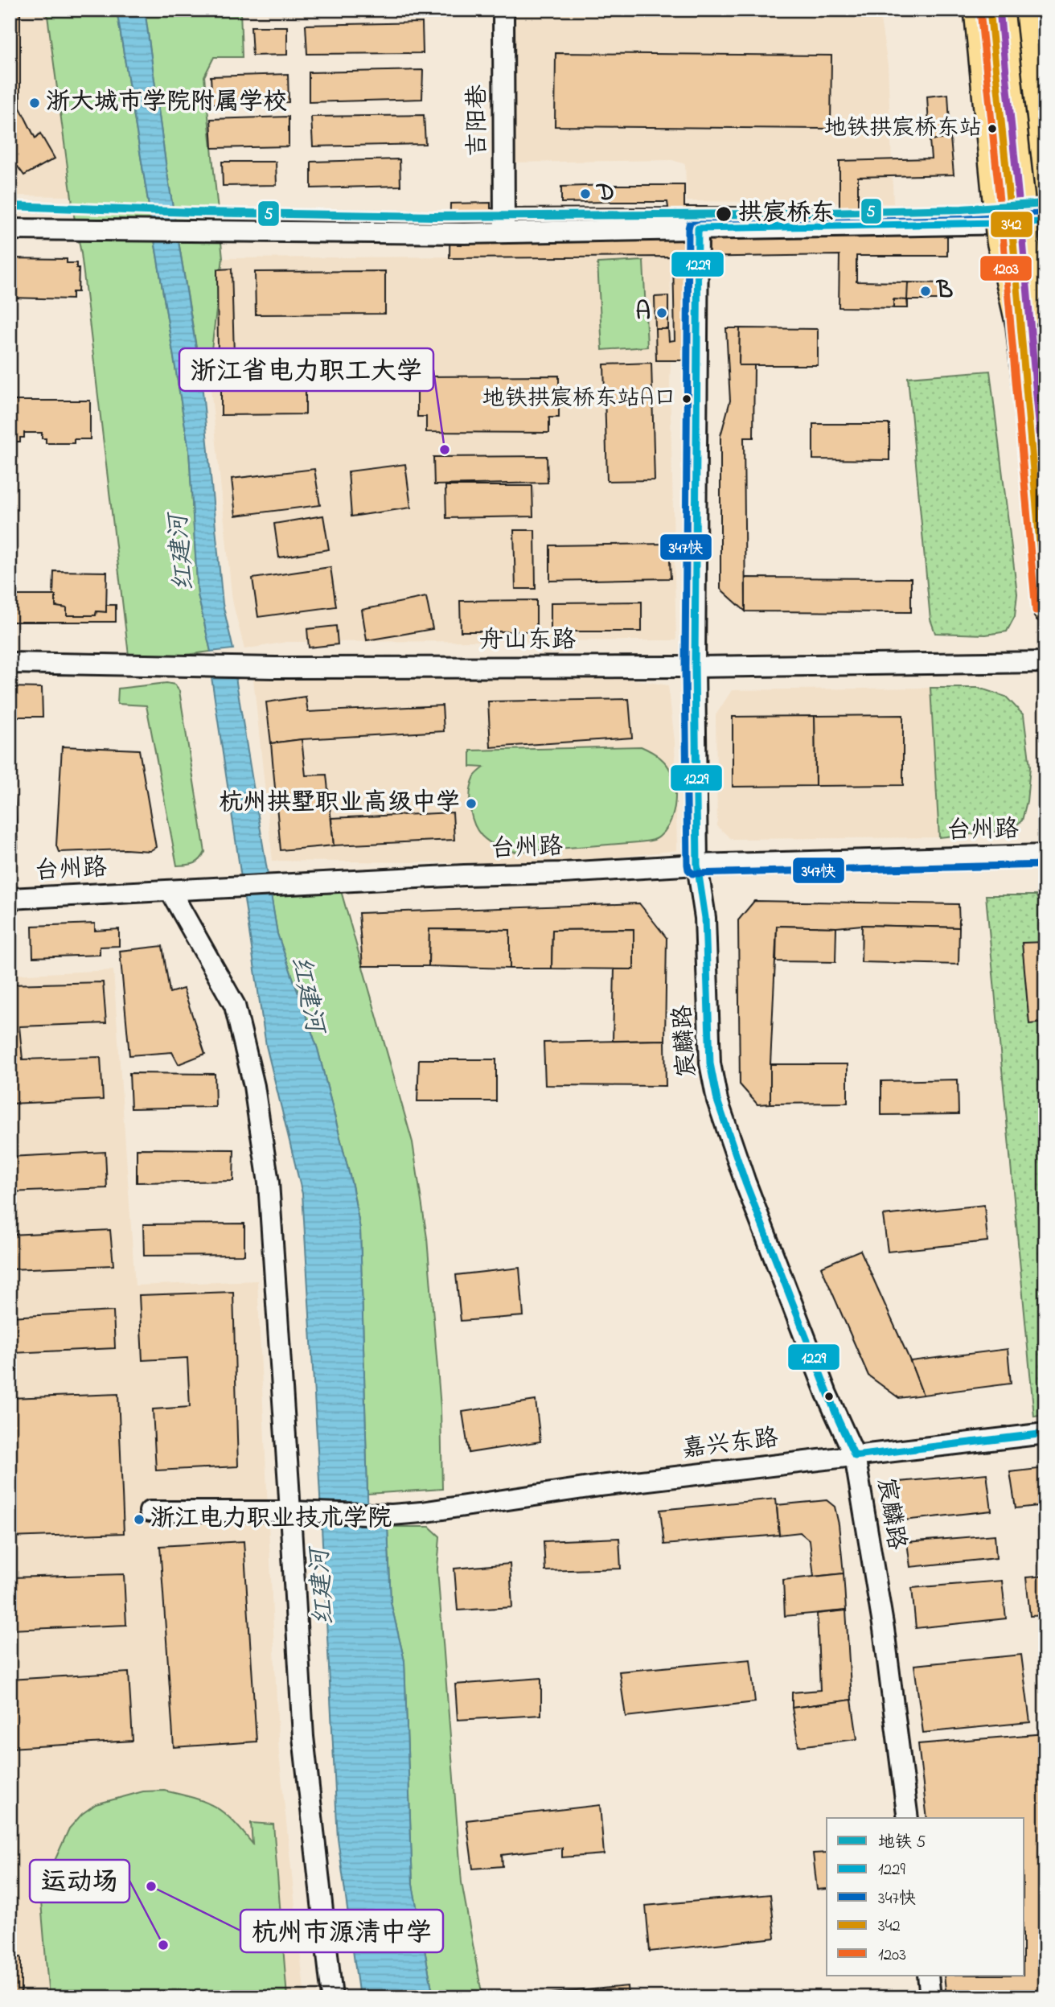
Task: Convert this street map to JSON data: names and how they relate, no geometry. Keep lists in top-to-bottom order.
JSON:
{
  "streets": {
    "street": [
      "吉阳巷",
      "舟山东路",
      "台州路",
      "宸麟路",
      "嘉兴东路"
    ]
  },
  "crossings": [
    ["舟山东路", "宸麟路"],
    ["台州路", "宸麟路"],
    ["宸麟路", "嘉兴东路"]
  ],
  "water": ["红建河"],
  "places": [
    "浙大城市学院附属学校",
    "地铁拱宸桥东站",
    "D",
    "拱宸桥东",
    "B",
    "A",
    "地铁拱宸桥东站A口",
    "浙江省电力职工大学",
    "杭州拱墅职业高级中学",
    "浙江电力职业技术学院",
    "杭州市源清中学",
    "运动场"
  ],
  "lines": [
    "transit line 342",
    "transit line 1203",
    "metro line 5",
    "transit line 347快",
    "transit line 1229"
  ],
  "legend": [
    "地铁 5",
    "1229",
    "347快",
    "342",
    "1203"
  ]
}
